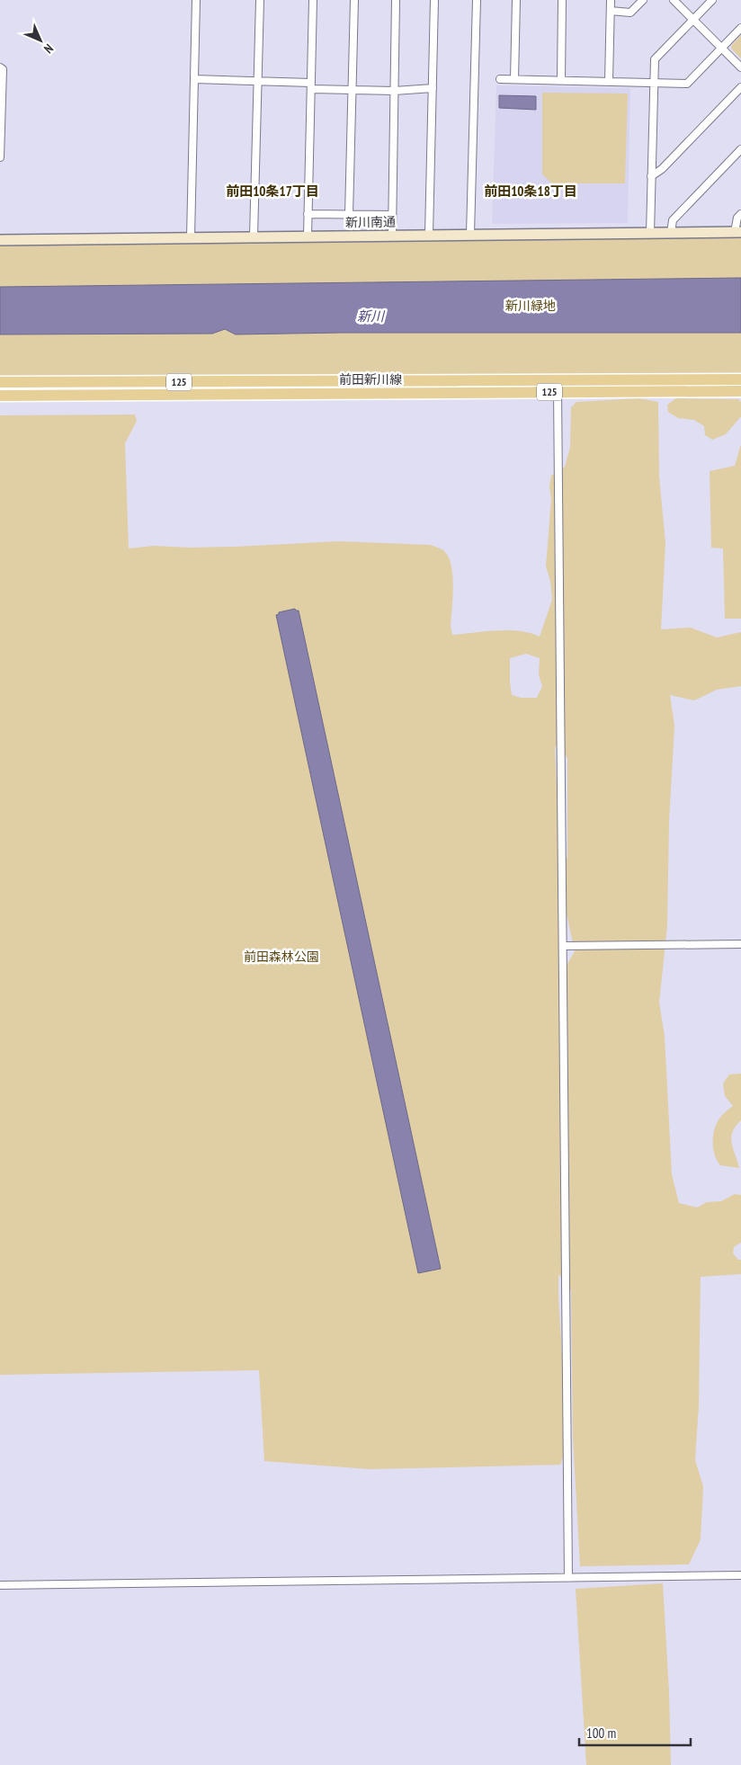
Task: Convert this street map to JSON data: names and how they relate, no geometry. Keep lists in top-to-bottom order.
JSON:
{
  "streets": {
    "main road": ["前田新川線", "125"],
    "street": ["新川南通"]
  },
  "districts": ["前田10条17丁目", "前田10条18丁目"],
  "water": ["新川"],
  "parks": ["新川緑地", "前田森林公園"],
  "scale_bar": "100 m",
  "north": "bottom right"
}
